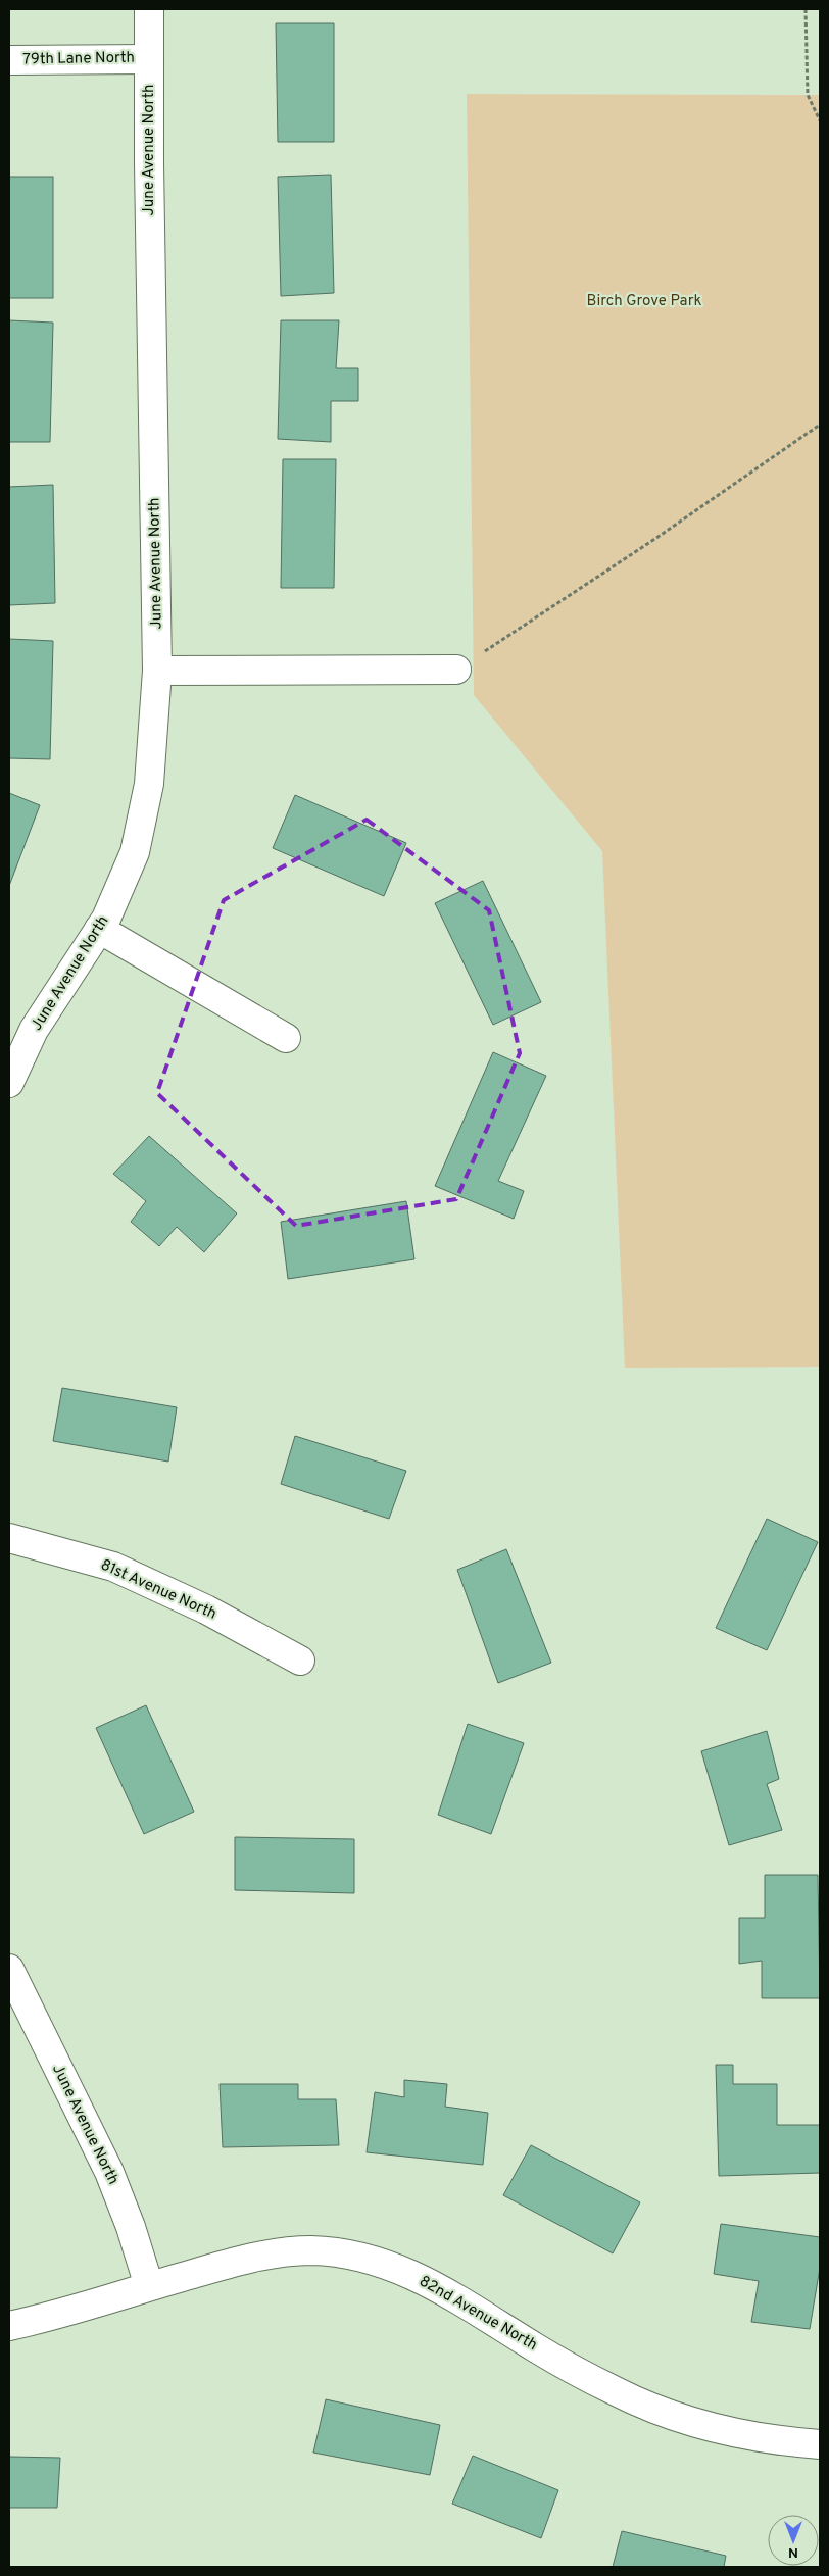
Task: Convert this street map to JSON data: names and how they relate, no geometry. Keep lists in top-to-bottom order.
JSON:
{
  "streets": {
    "street": [
      "79th Lane North",
      "June Avenue North",
      "81st Avenue North",
      "82nd Avenue North"
    ]
  },
  "crossings": [
    ["79th Lane North", "June Avenue North"],
    ["June Avenue North", "82nd Avenue North"]
  ],
  "parks": ["Birch Grove Park"],
  "north": "bottom"
}
